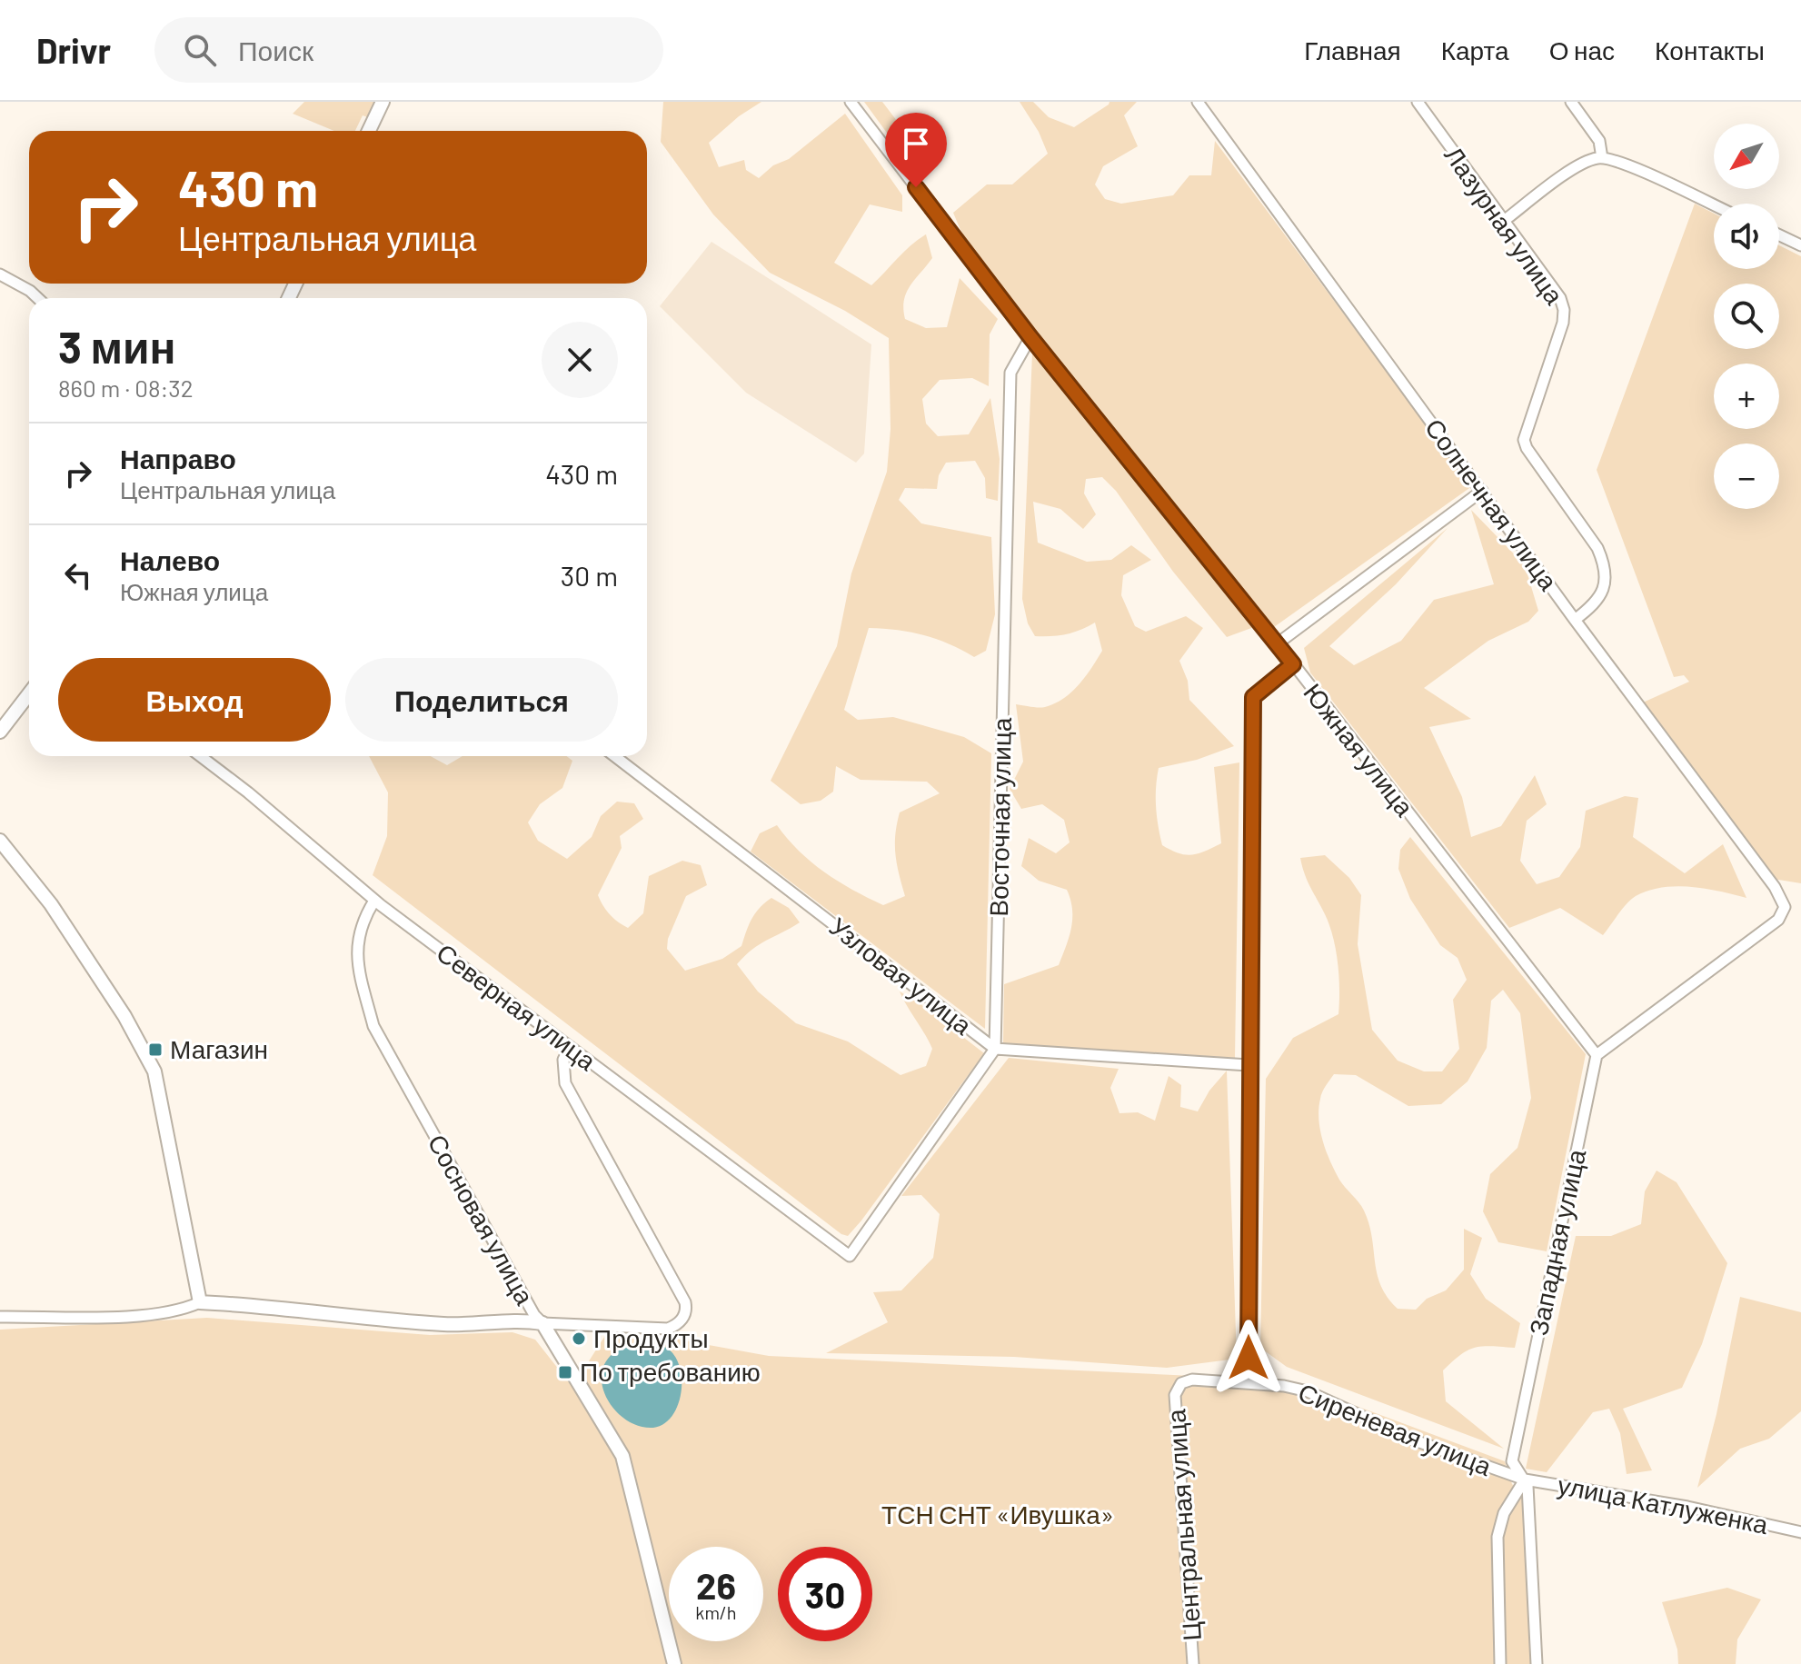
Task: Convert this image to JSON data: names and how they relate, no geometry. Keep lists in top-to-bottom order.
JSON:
{
  "streets": {
    "street": [
      "Лазурная улица",
      "Солнечная улица",
      "Южная улица",
      "Восточная улица",
      "Узловая улица",
      "Северная улица",
      "Сосновая улица",
      "Западная улица",
      "Сиреневая улица",
      "улица Катлуженка",
      "Центральная улица"
    ]
  },
  "crossings": [
    ["Лазурная улица", "Солнечная улица"],
    ["Солнечная улица", "Южная улица"],
    ["Солнечная улица", "Западная улица"],
    ["Южная улица", "Восточная улица"],
    ["Южная улица", "Западная улица"],
    ["Восточная улица", "Узловая улица"],
    ["Восточная улица", "Северная улица"],
    ["Узловая улица", "Северная улица"],
    ["Северная улица", "Сосновая улица"],
    ["Западная улица", "Сиреневая улица"],
    ["Западная улица", "улица Катлуженка"],
    ["Сиреневая улица", "улица Катлуженка"],
    ["Сиреневая улица", "Центральная улица"]
  ],
  "parks": ["ТСН СНТ «Ивушка»"],
  "places": {
    "transit": ["Магазин", "По требованию"],
    "other": ["Продукты"]
  },
  "north": "bottom left",
  "page": {
    "header": "Drivr",
    "search": "Поиск",
    "nav": [
      "Главная",
      "Карта",
      "О нас",
      "Контакты"
    ],
    "map_buttons": ["+", "−"],
    "turn": ["430 m", "Центральная улица"],
    "heading": ["3 мин", "860 m · 08:32"],
    "list": [
      {
        "name": "Направо",
        "note": "Центральная улица",
        "value": "430 m"
      },
      {
        "name": "Налево",
        "note": "Южная улица",
        "value": "30 m"
      }
    ],
    "buttons": ["Выход", "Поделиться"],
    "speed": "26 km/h",
    "limit": "30"
  }
}
